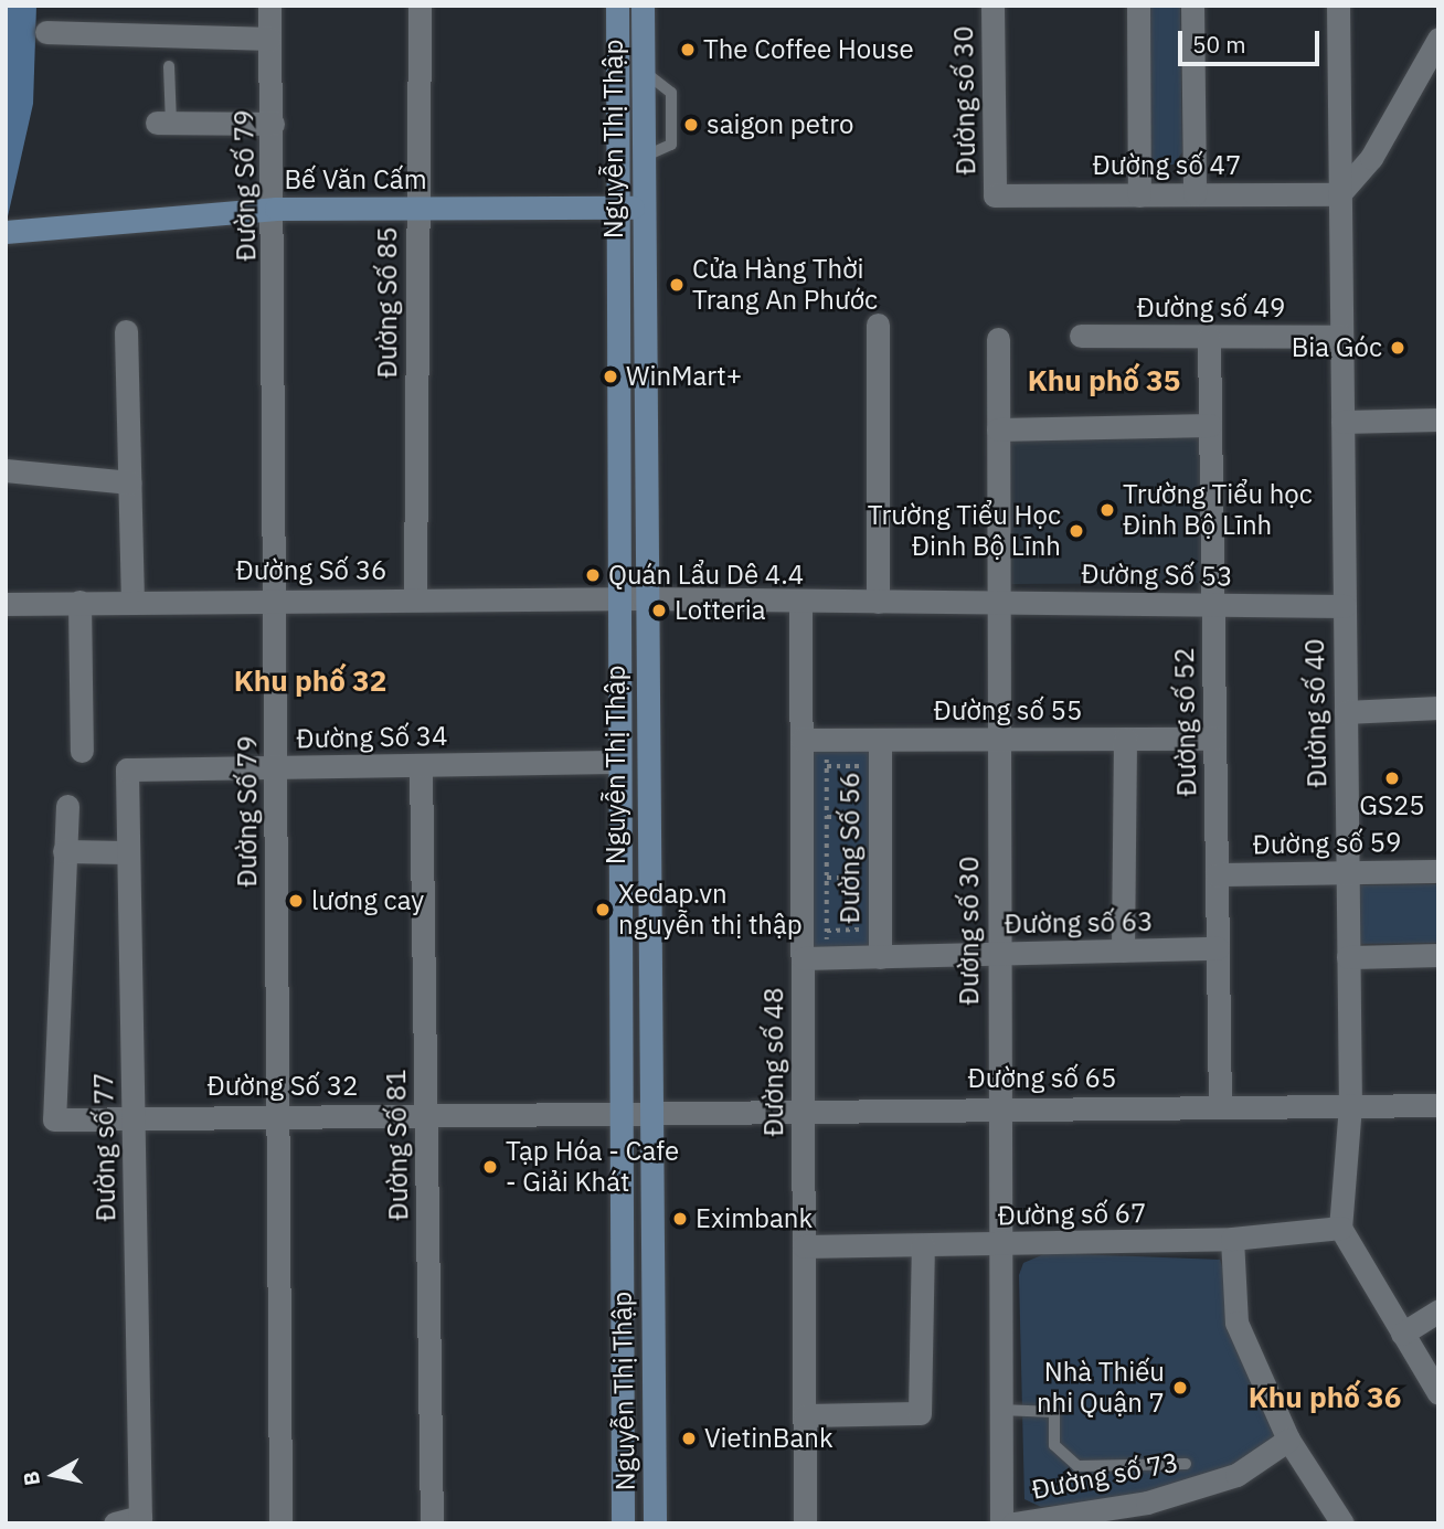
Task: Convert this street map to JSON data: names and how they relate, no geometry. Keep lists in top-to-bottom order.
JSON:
{
  "streets": {
    "main road": ["Nguyễn Thị Thập", "Bế Văn Cấm"],
    "street": [
      "Đường số 30",
      "Đường số 47",
      "Đường Số 79",
      "Đường Số 85",
      "Đường số 49",
      "Đường Số 36",
      "Đường Số 53",
      "Đường số 55",
      "Đường số 40",
      "Đường số 52",
      "Đường Số 34",
      "Đường số 59",
      "Đường Số 56",
      "Đường số 63",
      "Đường số 48",
      "Đường số 65",
      "Đường Số 32",
      "Đường Số 81",
      "Đường số 77",
      "Đường số 67",
      "Đường số 73"
    ]
  },
  "crossings": [
    ["Đường số 30", "Đường số 47"],
    ["Đường số 30", "Đường Số 53"],
    ["Đường số 30", "Đường số 55"],
    ["Đường số 30", "Đường số 63"],
    ["Đường số 30", "Đường số 65"],
    ["Đường số 30", "Đường số 67"],
    ["Nguyễn Thị Thập", "Bế Văn Cấm"],
    ["Nguyễn Thị Thập", "Đường Số 36"],
    ["Nguyễn Thị Thập", "Đường Số 53"],
    ["Nguyễn Thị Thập", "Đường Số 34"],
    ["Nguyễn Thị Thập", "Đường số 65"],
    ["Nguyễn Thị Thập", "Đường Số 32"],
    ["Đường số 47", "Đường số 40"],
    ["Bế Văn Cấm", "Đường Số 79"],
    ["Bế Văn Cấm", "Đường Số 85"],
    ["Đường Số 79", "Đường Số 36"],
    ["Đường Số 79", "Đường Số 34"],
    ["Đường Số 79", "Đường Số 32"],
    ["Đường Số 85", "Đường Số 36"],
    ["Đường số 49", "Đường số 40"],
    ["Đường số 49", "Đường số 52"],
    ["Đường Số 36", "Đường Số 53"],
    ["Đường Số 53", "Đường số 40"],
    ["Đường Số 53", "Đường số 52"],
    ["Đường Số 53", "Đường số 48"],
    ["Đường số 55", "Đường số 52"],
    ["Đường số 55", "Đường Số 56"],
    ["Đường số 55", "Đường số 48"],
    ["Đường số 40", "Đường số 59"],
    ["Đường số 40", "Đường số 65"],
    ["Đường số 40", "Đường số 67"],
    ["Đường số 52", "Đường số 59"],
    ["Đường số 52", "Đường số 63"],
    ["Đường số 52", "Đường số 65"],
    ["Đường Số 34", "Đường Số 81"],
    ["Đường Số 34", "Đường số 77"],
    ["Đường Số 56", "Đường số 63"],
    ["Đường số 63", "Đường số 48"],
    ["Đường số 48", "Đường số 65"],
    ["Đường số 48", "Đường số 67"],
    ["Đường số 65", "Đường Số 32"],
    ["Đường Số 32", "Đường Số 81"],
    ["Đường Số 32", "Đường số 77"]
  ],
  "districts": ["Khu phố 35", "Khu phố 32", "Khu phố 36"],
  "places": [
    "The Coffee House",
    "saigon petro",
    "Cửa Hàng Thời Trang An Phước",
    "Bia Góc",
    "WinMart+",
    "Trường Tiểu học Đinh Bộ Lĩnh",
    "Trường Tiểu Học Đinh Bộ Lĩnh",
    "Quán Lẩu Dê 4.4",
    "Lotteria",
    "GS25",
    "lương cay",
    "Xedap.vn nguyễn thị thập",
    "Tạp Hóa - Cafe - Giải Khát",
    "Eximbank",
    "Nhà Thiếu nhi Quận 7",
    "VietinBank"
  ],
  "scale_bar": "50 m",
  "north": "left"
}
